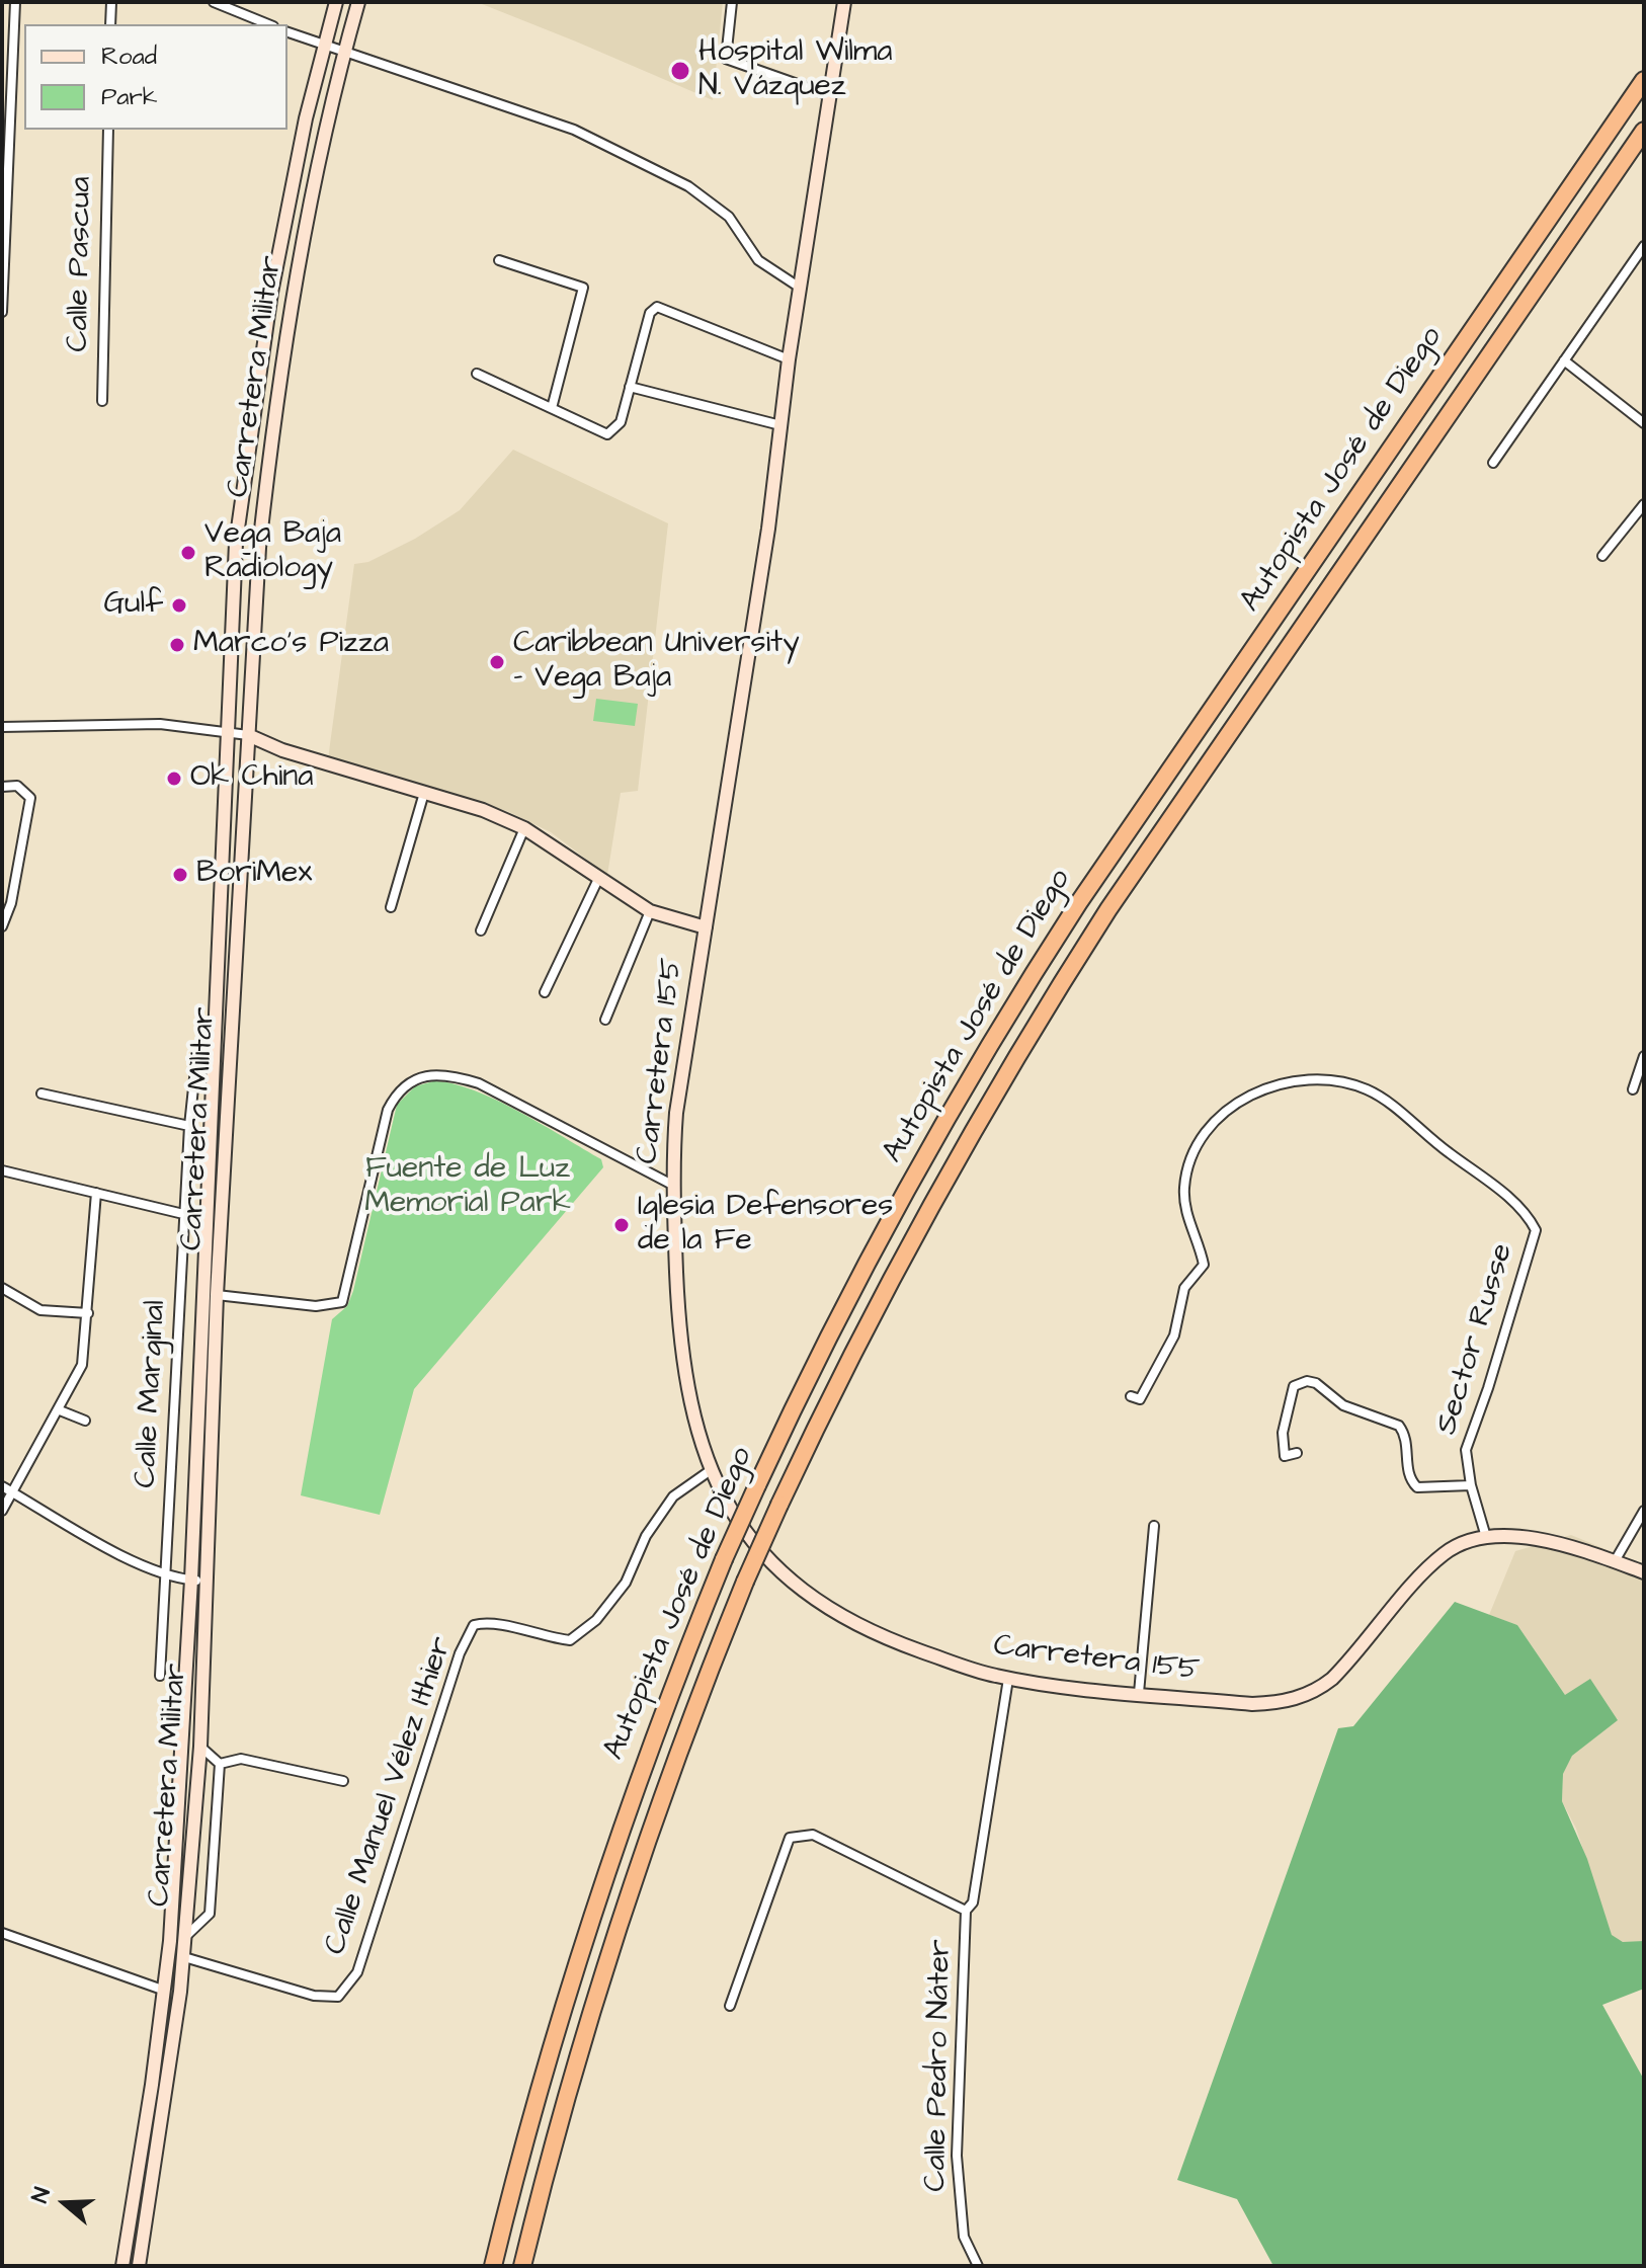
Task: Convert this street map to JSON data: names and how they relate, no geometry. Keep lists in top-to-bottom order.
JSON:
{
  "streets": {
    "highway": ["Autopista José de Diego"],
    "main road": ["Carretera Militar", "Carretera 155"],
    "street": [
      "Calle Pascua",
      "Sector Russe",
      "Calle Marginal",
      "Calle Manuel Vélez Ithier",
      "Calle Pedro Náter"
    ]
  },
  "crossings": [
    ["Carretera Militar", "Calle Marginal"],
    ["Carretera Militar", "Calle Manuel Vélez Ithier"],
    ["Carretera 155", "Sector Russe"],
    ["Carretera 155", "Calle Manuel Vélez Ithier"],
    ["Carretera 155", "Calle Pedro Náter"]
  ],
  "parks": ["Fuente de Luz Memorial Park"],
  "places": [
    "Hospital Wilma N. Vázquez",
    "Vega Baja Radiology",
    "Gulf",
    "Marco's Pizza",
    "Caribbean University - Vega Baja",
    "Ok China",
    "BoriMex",
    "Iglesia Defensores de la Fe"
  ],
  "legend": ["Road", "Park"],
  "north": "left"
}
